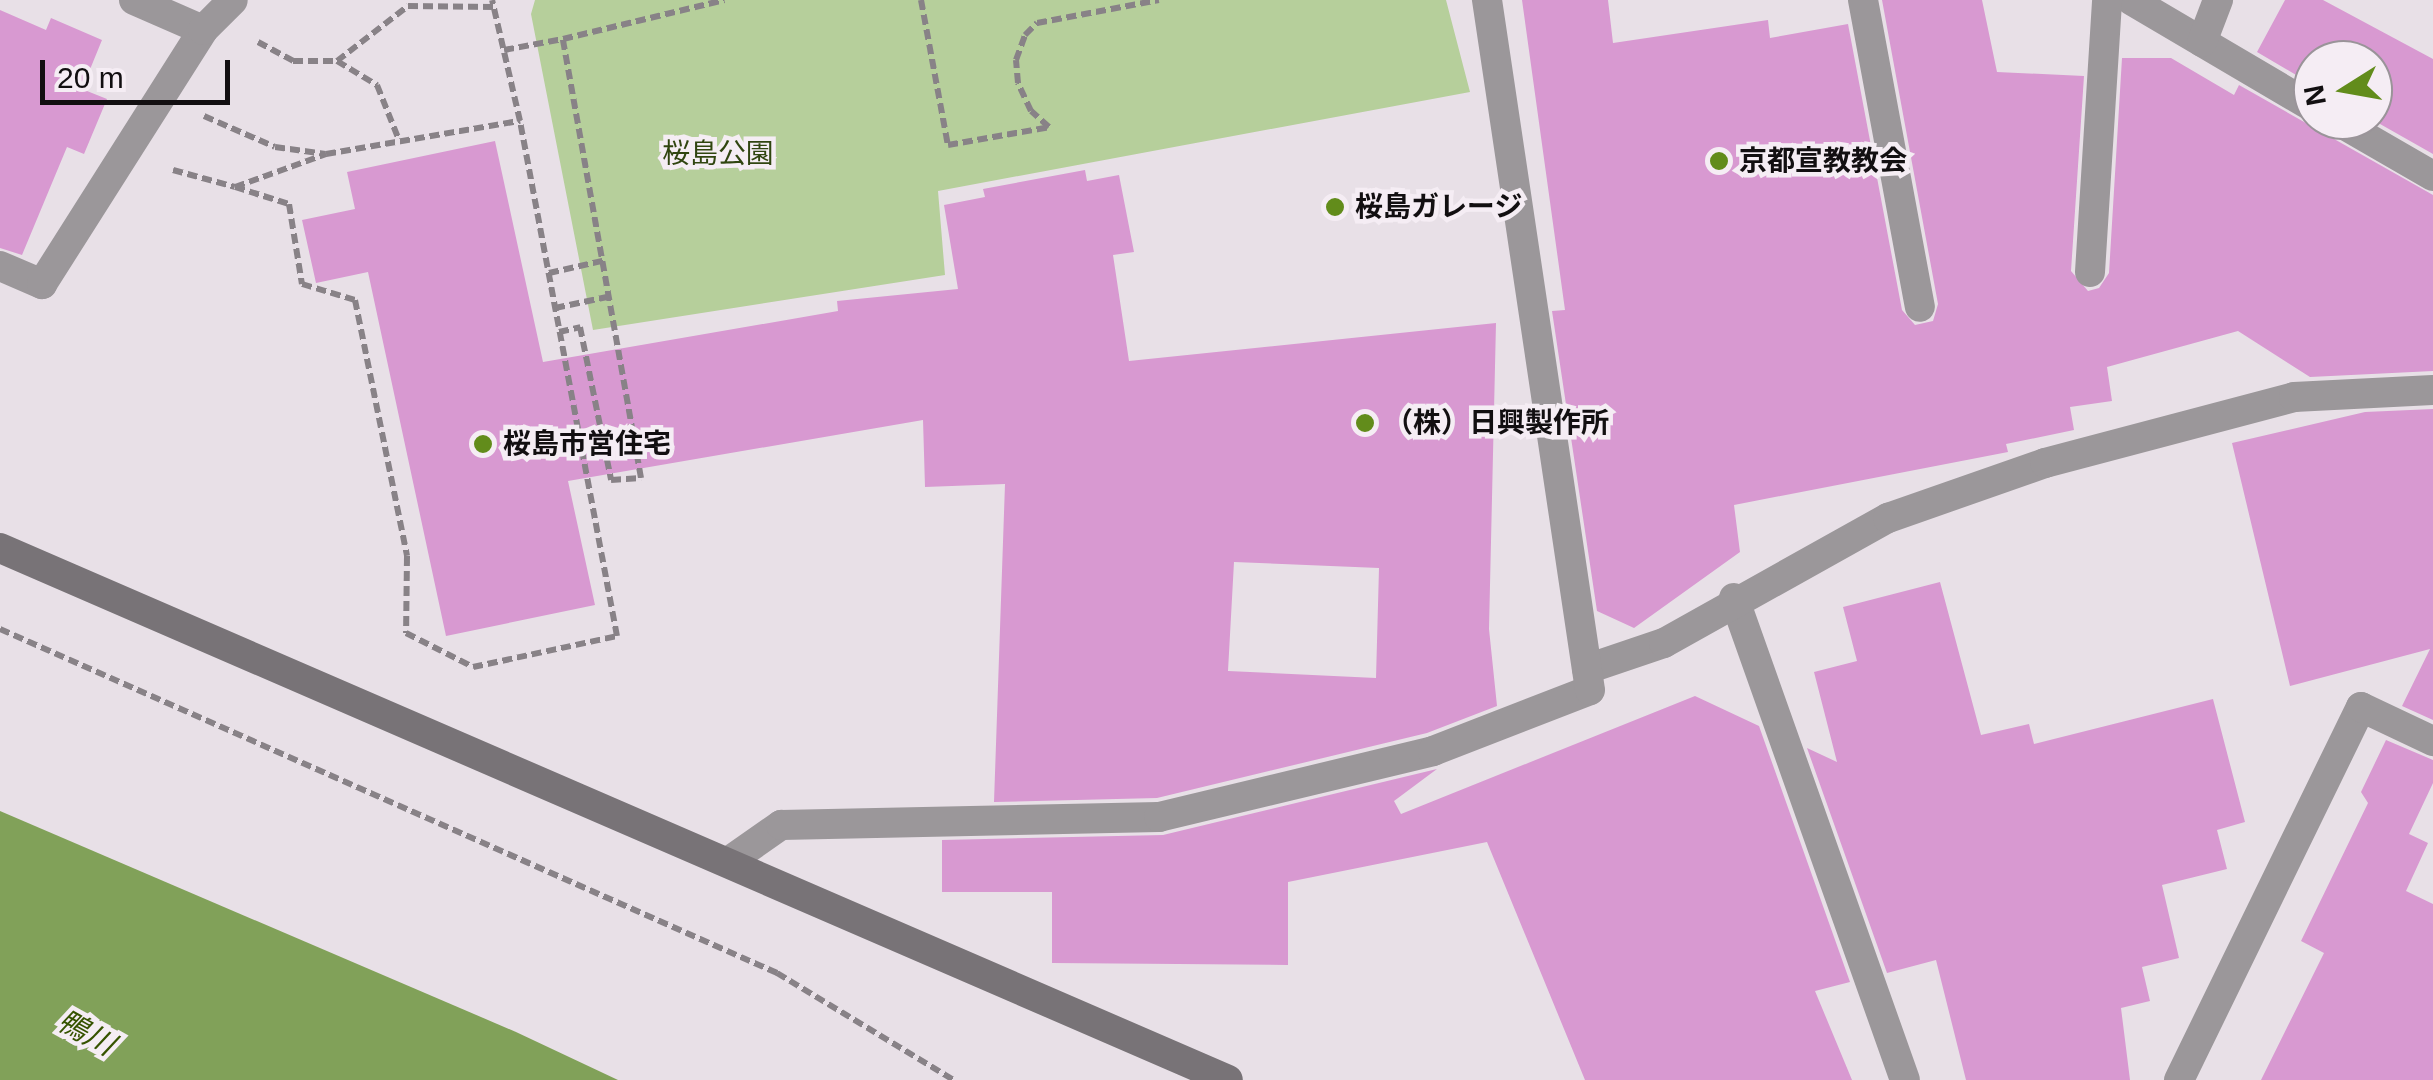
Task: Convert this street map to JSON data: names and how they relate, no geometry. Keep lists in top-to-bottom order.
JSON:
{
  "water": ["鴨川"],
  "parks": ["桜島公園"],
  "places": [
    "京都宣教教会",
    "桜島ガレージ",
    "（株）日興製作所",
    "桜島市営住宅"
  ],
  "scale_bar": "20 m",
  "north": "left"
}
